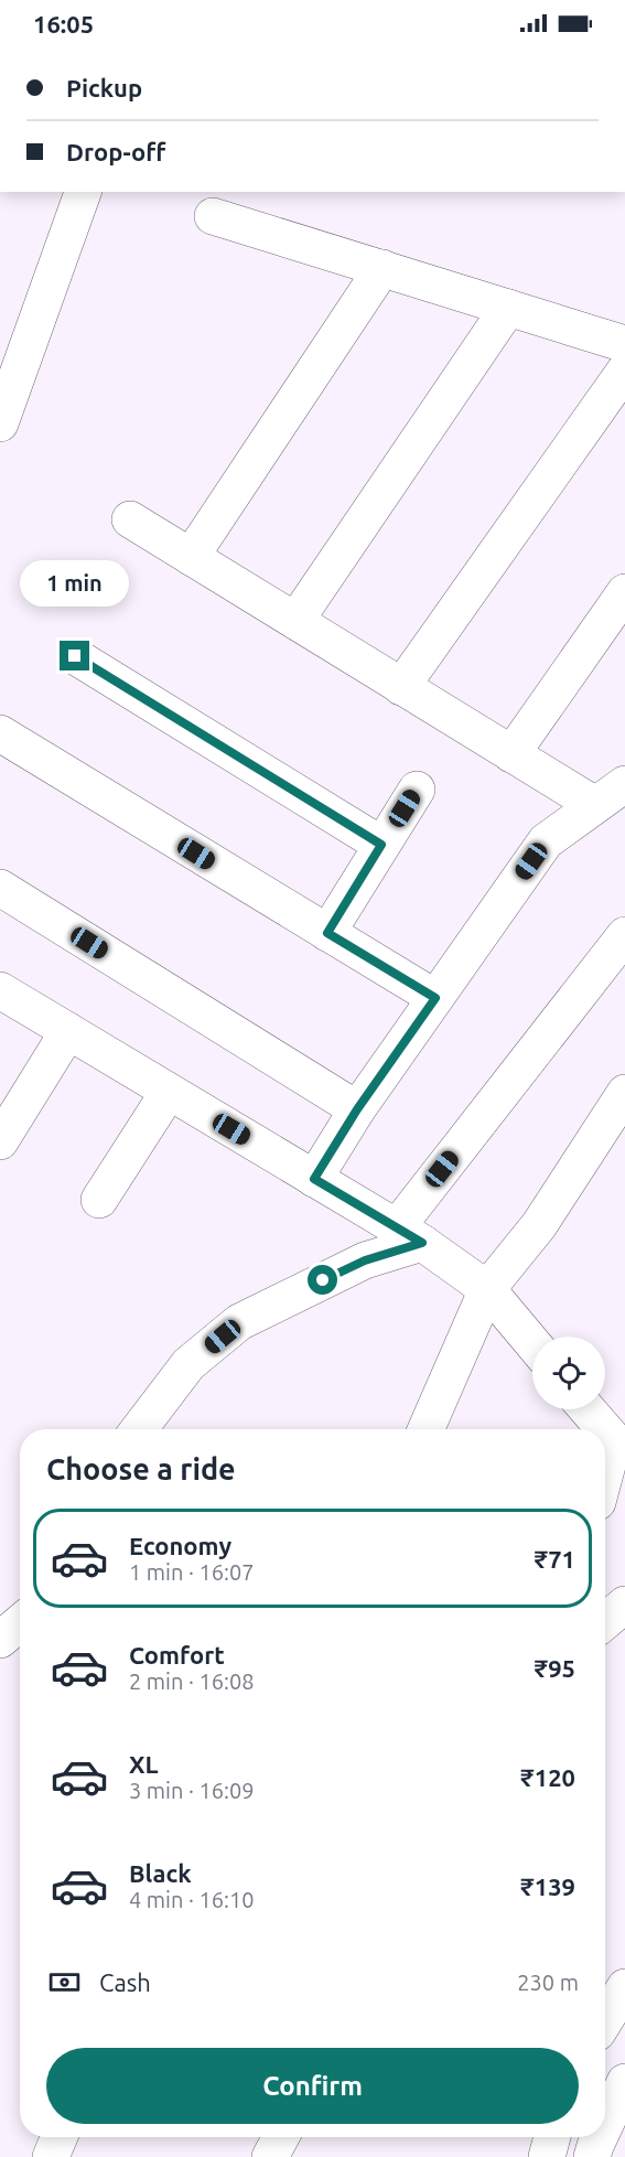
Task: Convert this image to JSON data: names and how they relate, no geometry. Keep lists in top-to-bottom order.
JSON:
{
  "page": {
    "status": "16:05",
    "banner": ["Pickup", "Drop-off"],
    "bubble": "1 min",
    "heading": "Choose a ride",
    "list": [
      {
        "name": "Economy",
        "note": "1 min · 16:07",
        "value": "₹71"
      },
      {
        "name": "Comfort",
        "note": "2 min · 16:08",
        "value": "₹95"
      },
      {
        "name": "XL",
        "note": "3 min · 16:09",
        "value": "₹120"
      },
      {
        "name": "Black",
        "note": "4 min · 16:10",
        "value": "₹139"
      }
    ],
    "pay": ["Cash", "230 m"],
    "buttons": "Confirm"
  }
}
